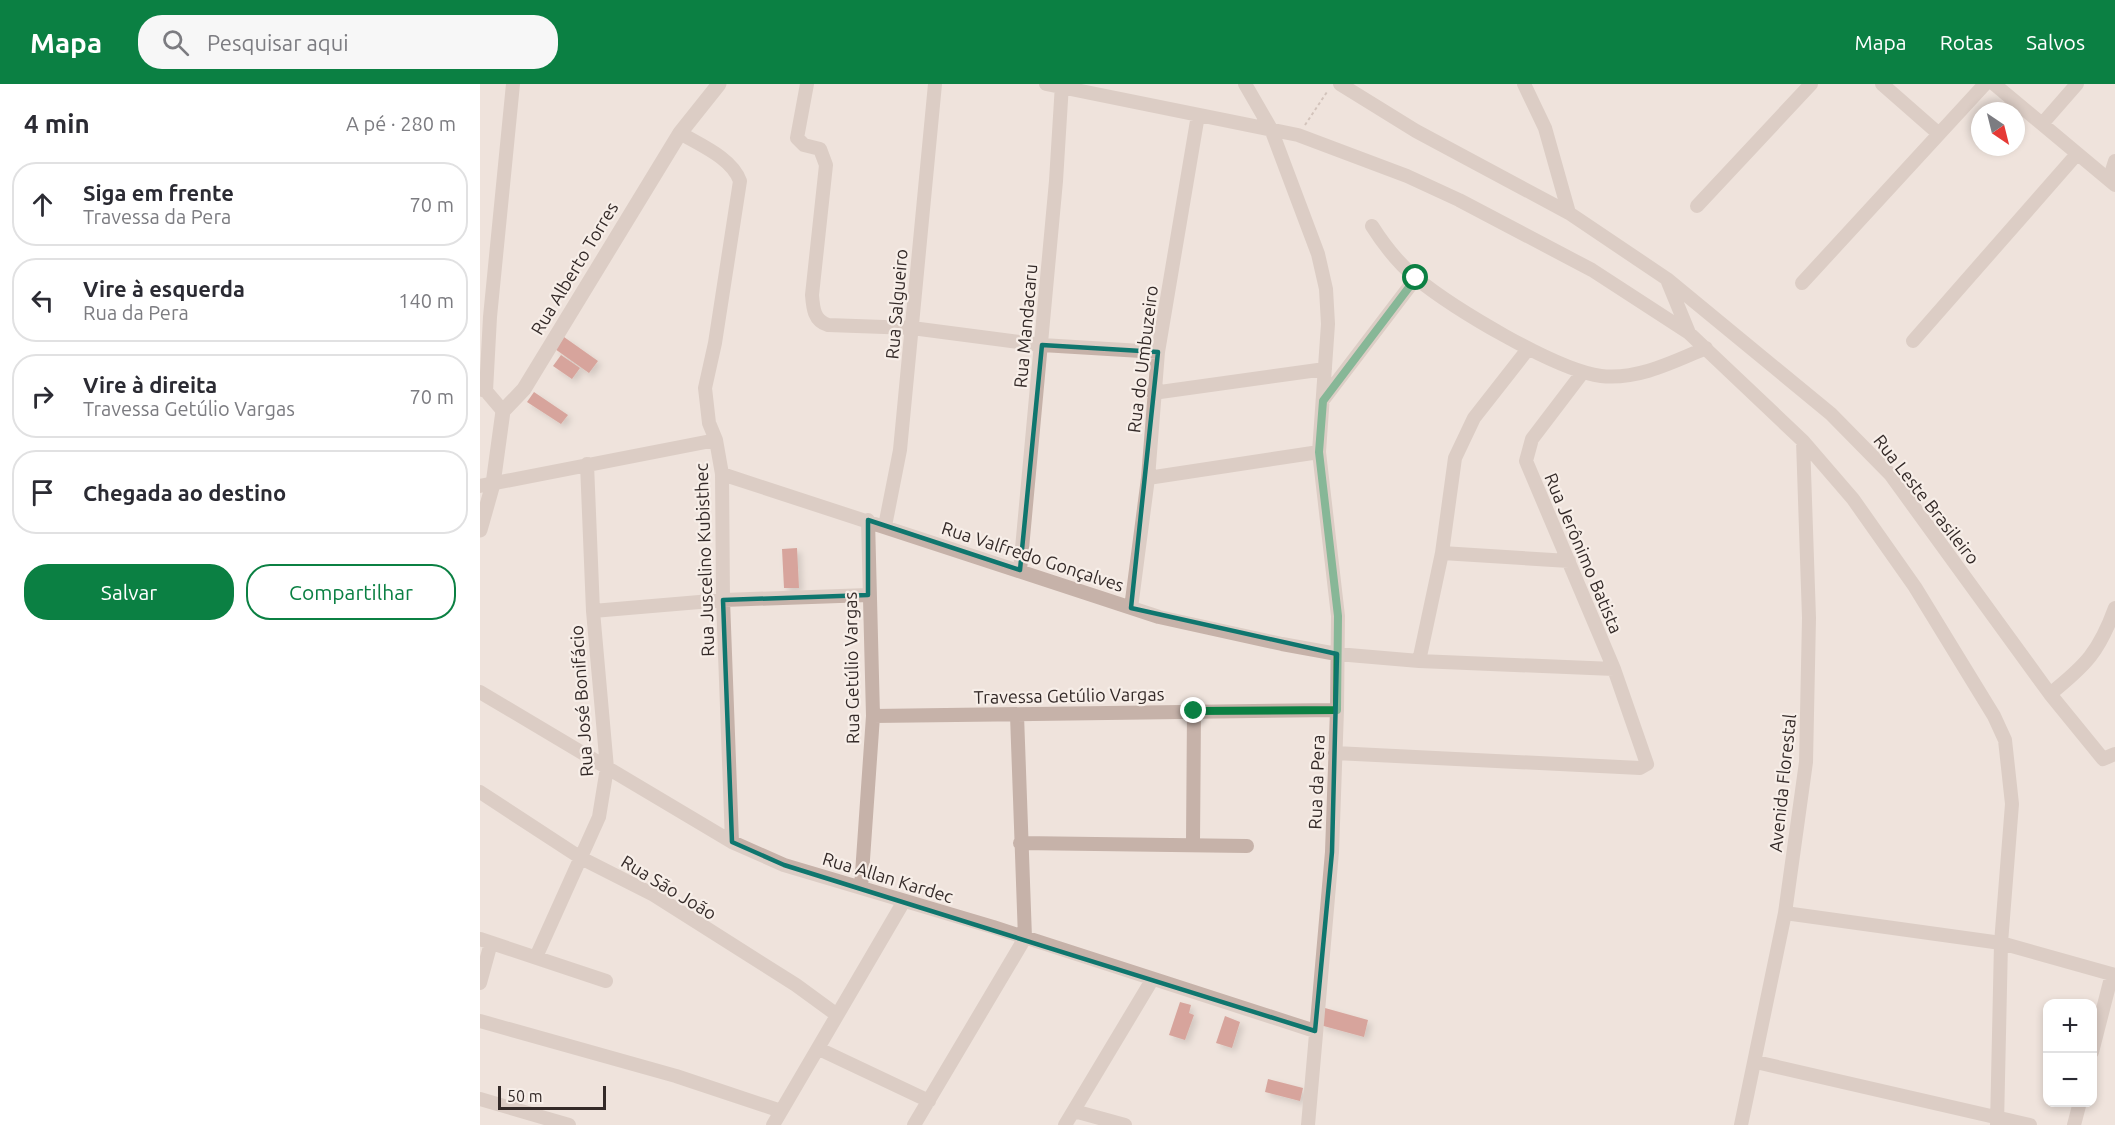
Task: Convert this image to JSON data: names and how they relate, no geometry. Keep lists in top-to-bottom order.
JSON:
{
  "streets": {
    "street": [
      "Rua Alberto Torres",
      "Rua Salgueiro",
      "Rua Mandacaru",
      "Rua do Umbuzeiro",
      "Rua Leste Brasileiro",
      "Rua Jerônimo Batista",
      "Rua Valfredo Gonçalves",
      "Rua Juscelino Kubisthec",
      "Rua Getúlio Vargas",
      "Travessa Getúlio Vargas",
      "Rua José Bonifácio",
      "Rua da Pera",
      "Avenida Florestal",
      "Rua Allan Kardec",
      "Rua São João"
    ]
  },
  "crossings": [
    ["Rua Alberto Torres", "Rua Juscelino Kubisthec"],
    ["Rua Salgueiro", "Rua Valfredo Gonçalves"],
    ["Rua Mandacaru", "Rua Valfredo Gonçalves"],
    ["Rua do Umbuzeiro", "Rua Valfredo Gonçalves"],
    ["Rua Jerônimo Batista", "Rua Valfredo Gonçalves"],
    ["Rua Jerônimo Batista", "Rua da Pera"],
    ["Rua Valfredo Gonçalves", "Rua Juscelino Kubisthec"],
    ["Rua Valfredo Gonçalves", "Rua Getúlio Vargas"],
    ["Rua Valfredo Gonçalves", "Rua da Pera"],
    ["Rua Juscelino Kubisthec", "Rua Allan Kardec"],
    ["Rua Getúlio Vargas", "Travessa Getúlio Vargas"],
    ["Rua Getúlio Vargas", "Rua Allan Kardec"],
    ["Travessa Getúlio Vargas", "Rua da Pera"],
    ["Rua José Bonifácio", "Rua Allan Kardec"],
    ["Rua José Bonifácio", "Rua São João"],
    ["Rua da Pera", "Rua Allan Kardec"]
  ],
  "scale_bar": "50 m",
  "north": "bottom right",
  "page": {
    "header": "Mapa",
    "search": "Pesquisar aqui",
    "nav": ["Mapa", "Rotas", "Salvos"],
    "heading": ["4 min", "A pé · 280 m"],
    "list": [
      ["Siga em frente", "Travessa da Pera", "70 m"],
      ["Vire à esquerda", "Rua da Pera", "140 m"],
      ["Vire à direita", "Travessa Getúlio Vargas", "70 m"],
      "Chegada ao destino"
    ],
    "buttons": ["Salvar", "Compartilhar"],
    "map_buttons": ["+", "−"],
    "scale": "50 m"
  }
}
